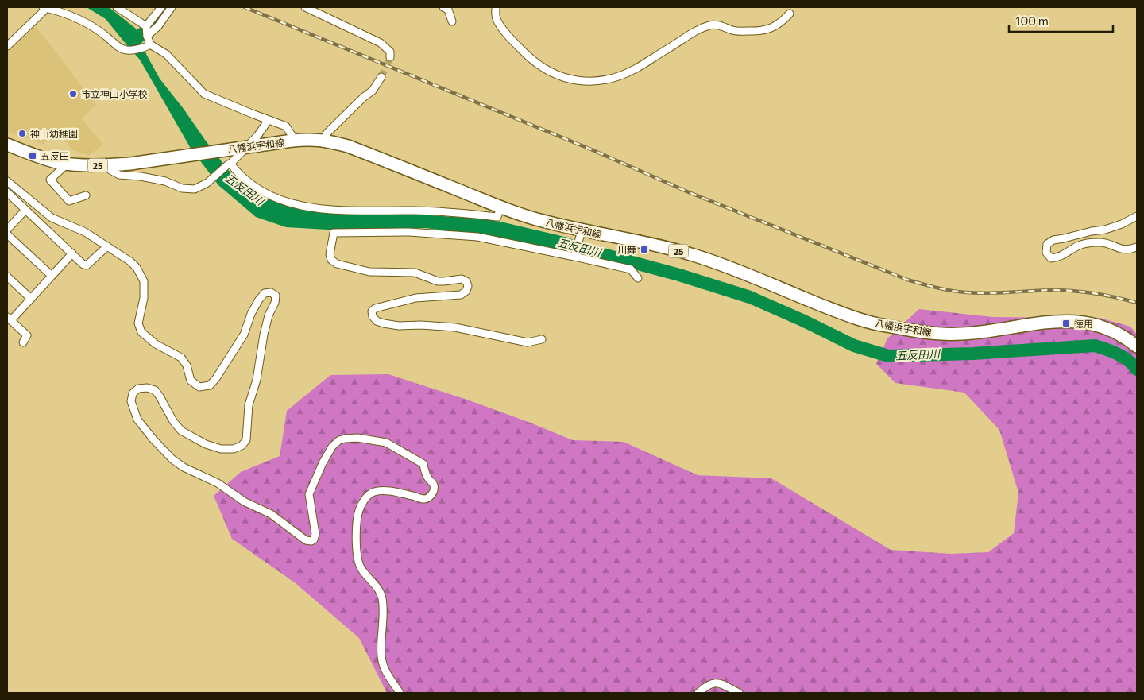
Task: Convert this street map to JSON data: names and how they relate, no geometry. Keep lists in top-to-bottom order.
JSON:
{
  "streets": {
    "main road": ["八幡浜宇和線", "25"]
  },
  "water": ["五反田川"],
  "places": {
    "other": ["市立神山小学校", "神山幼稚園"],
    "transit": ["五反田", "川舞", "徳用"]
  },
  "scale_bar": "100 m"
}
